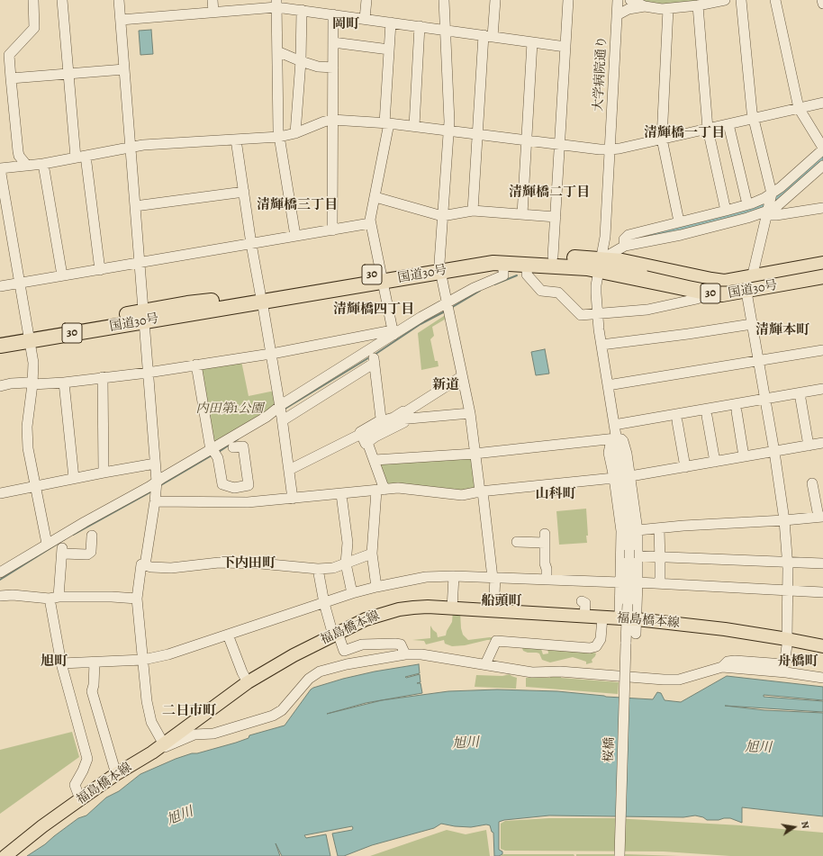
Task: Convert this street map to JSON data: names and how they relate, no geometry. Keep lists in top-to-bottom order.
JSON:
{
  "streets": {
    "highway": ["30", "国道30号"],
    "main road": ["福島橋本線"],
    "street": ["大学病院通り", "桜橋"]
  },
  "crossings": [
    ["大学病院通り", "国道30号"],
    ["福島橋本線", "桜橋"]
  ],
  "districts": [
    "岡町",
    "清輝橋一丁目",
    "清輝橋二丁目",
    "清輝橋三丁目",
    "清輝橋四丁目",
    "清輝本町",
    "新道",
    "山科町",
    "下内田町",
    "船頭町",
    "旭町",
    "舟橋町",
    "二日市町"
  ],
  "water": ["旭川"],
  "parks": ["内田第1公園"],
  "north": "right"
}
